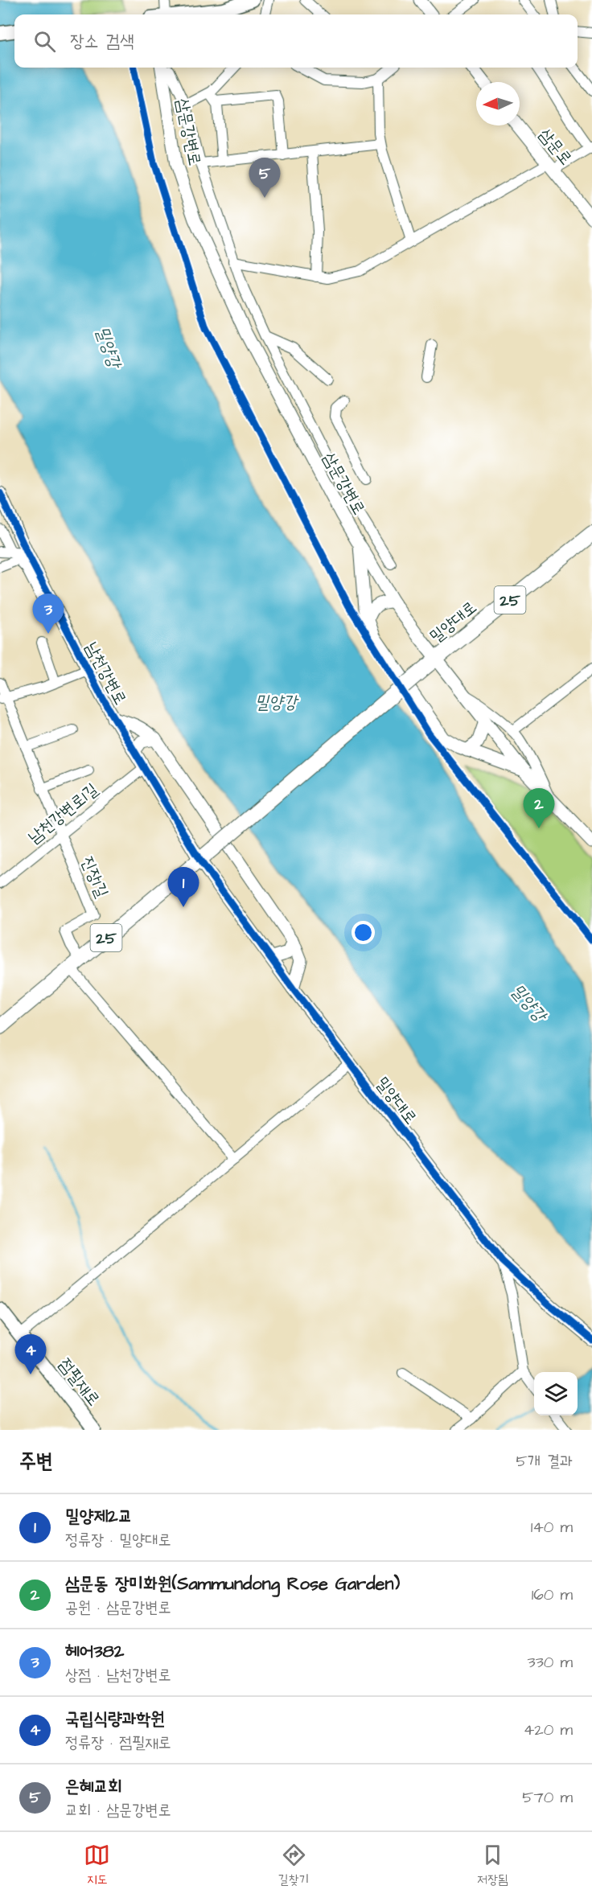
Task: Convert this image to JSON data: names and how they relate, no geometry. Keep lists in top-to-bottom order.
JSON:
{
  "streets": {
    "main road": ["25", "밀양대로", "점필재로"],
    "street": [
      "삼문강변로",
      "삼문로",
      "남천강변로",
      "남천강변로1길",
      "진장1길"
    ]
  },
  "crossings": [
    ["25", "밀양대로"],
    ["25", "남천강변로"],
    ["25", "진장1길"],
    ["밀양대로", "남천강변로"],
    ["남천강변로", "남천강변로1길"],
    ["남천강변로1길", "진장1길"]
  ],
  "water": ["밀양강"],
  "north": "left",
  "page": {
    "search": "장소 검색",
    "pins": [
      "5",
      "3",
      "2",
      "1",
      "4"
    ],
    "heading": ["주변", "5개 결과"],
    "list": [
      {
        "mark": "1",
        "name": "밀양제2교",
        "note": "정류장 · 밀양대로",
        "value": "140 m"
      },
      {
        "mark": "2",
        "name": "삼문동 장미화원(Sammundong Rose Garden)",
        "note": "공원 · 삼문강변로",
        "value": "160 m"
      },
      {
        "mark": "3",
        "name": "헤어382",
        "note": "상점 · 남천강변로",
        "value": "330 m"
      },
      {
        "mark": "4",
        "name": "국립식량과학원",
        "note": "정류장 · 점필재로",
        "value": "420 m"
      },
      {
        "mark": "5",
        "name": "은혜교회",
        "note": "교회 · 삼문강변로",
        "value": "570 m"
      }
    ],
    "nav": ["지도", "길찾기", "저장됨"]
  }
}
